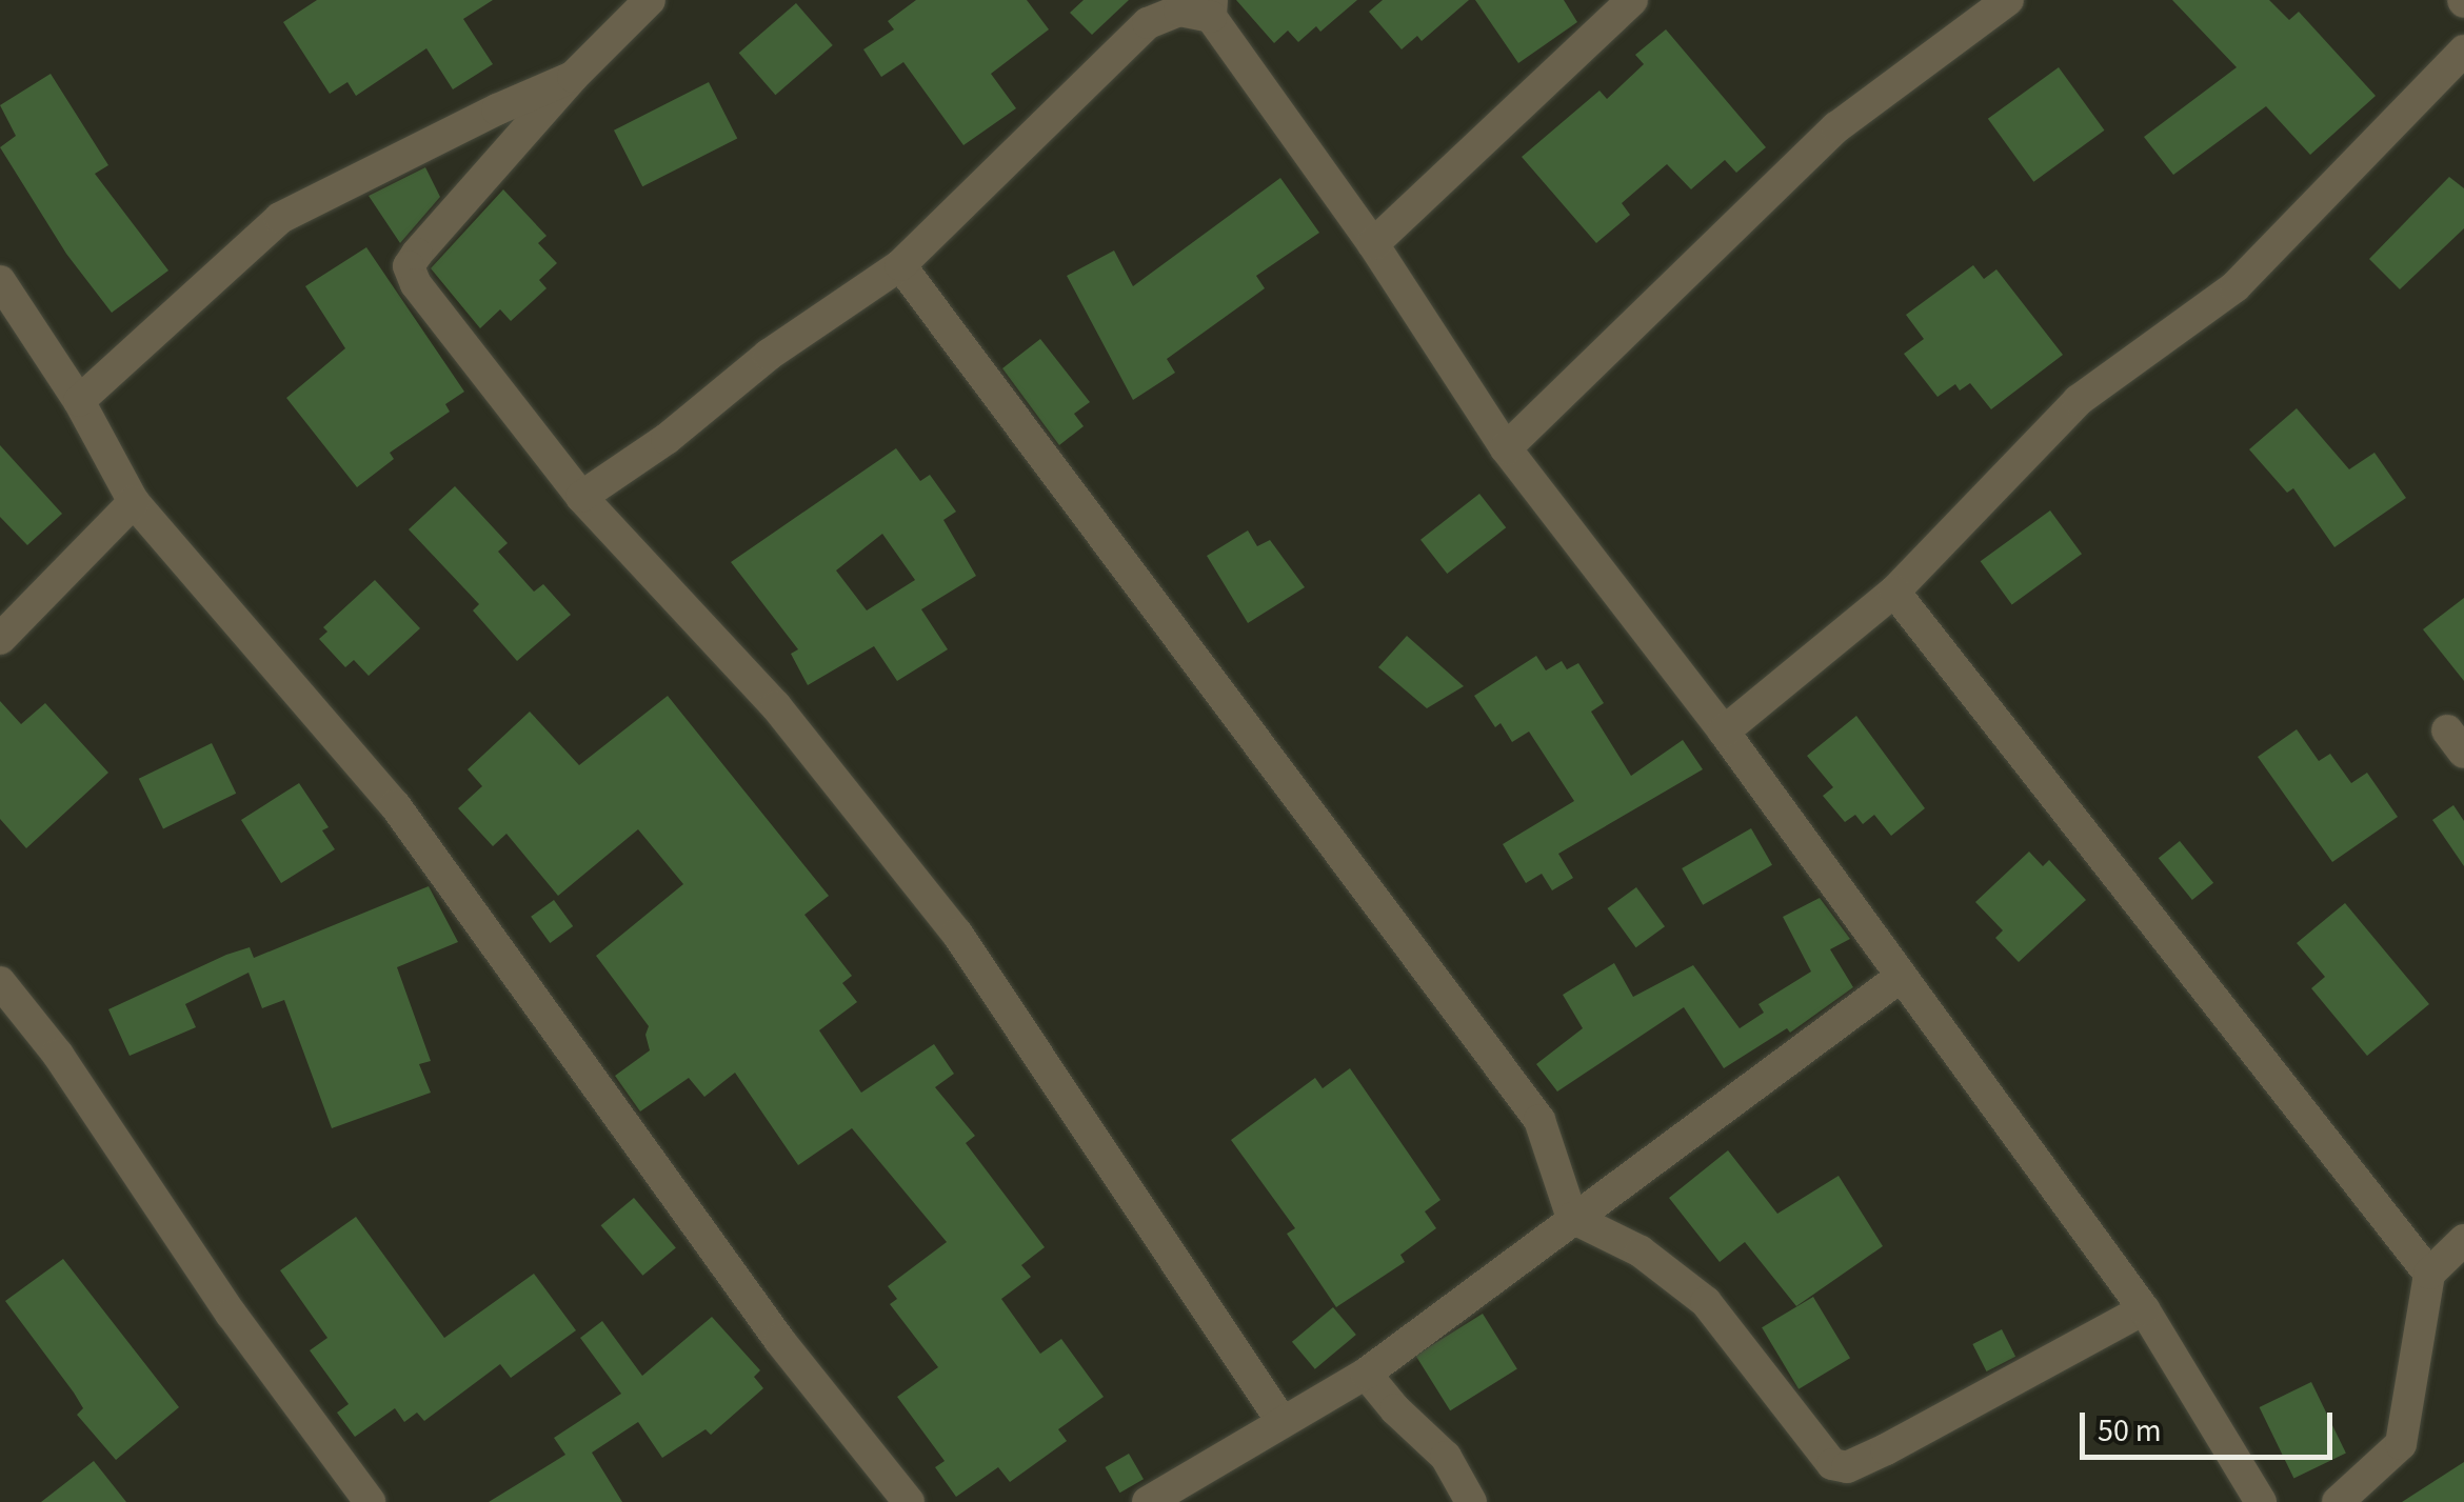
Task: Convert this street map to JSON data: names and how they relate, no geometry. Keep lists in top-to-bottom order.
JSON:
{
  "scale_bar": "50 m"
}
